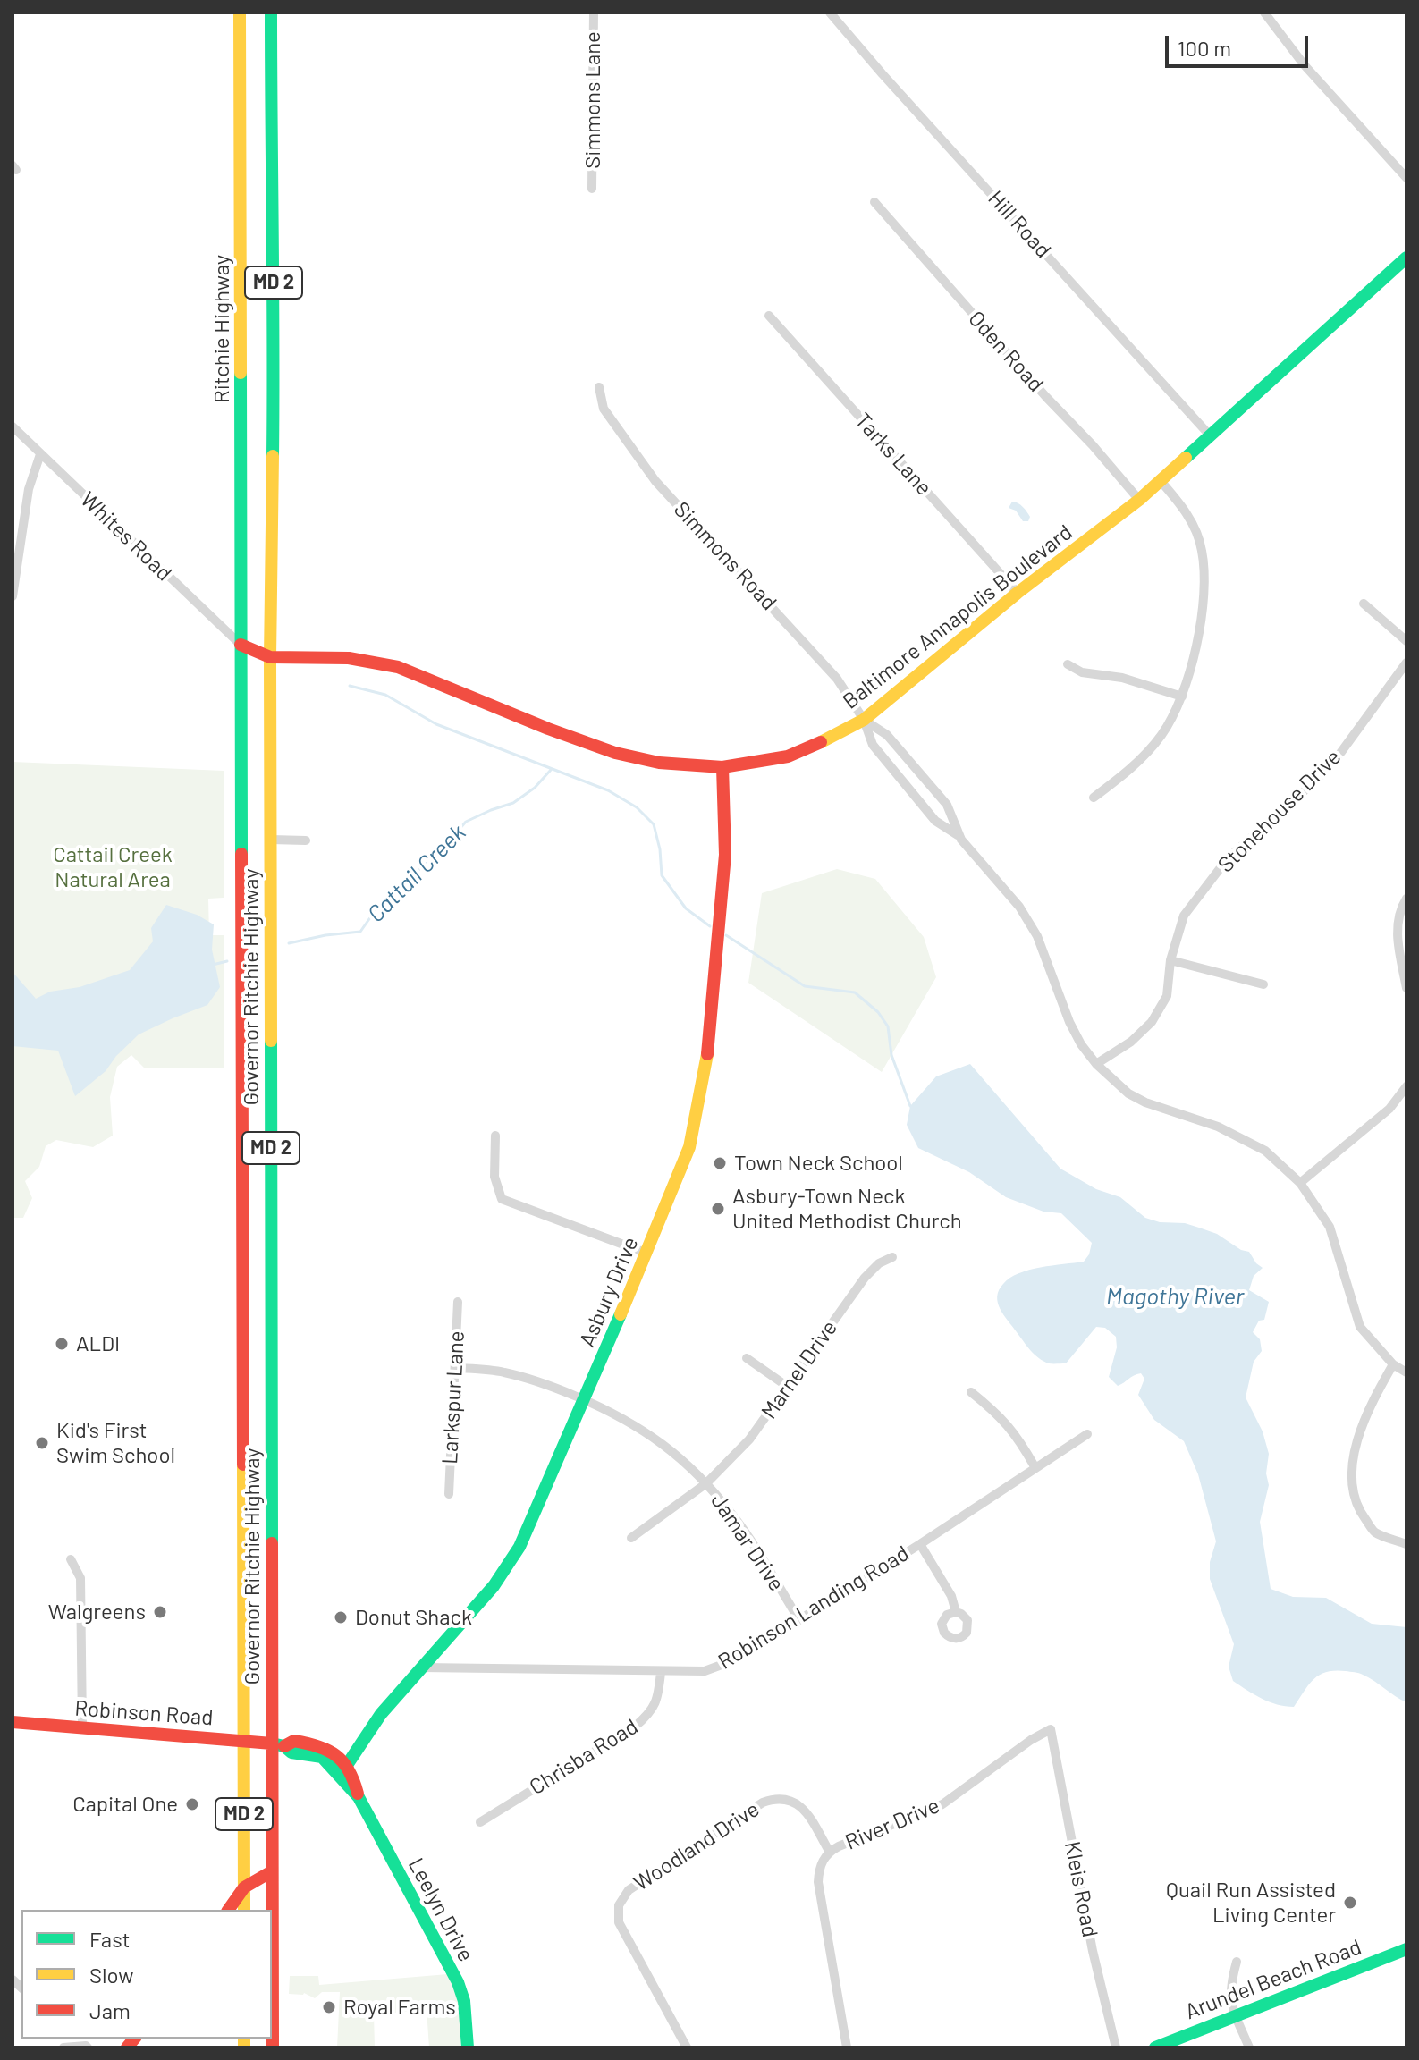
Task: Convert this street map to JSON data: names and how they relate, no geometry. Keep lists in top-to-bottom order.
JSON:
{
  "streets": {
    "main road": [
      "MD 2",
      "Ritchie Highway",
      "Baltimore Annapolis Boulevard",
      "Governor Ritchie Highway",
      "Asbury Drive",
      "Robinson Road",
      "Leelyn Drive",
      "Arundel Beach Road"
    ],
    "street": [
      "Simmons Lane",
      "Hill Road",
      "Oden Road",
      "Tarks Lane",
      "Whites Road",
      "Simmons Road",
      "Stonehouse Drive",
      "Marnel Drive",
      "Larkspur Lane",
      "Jamar Drive",
      "Robinson Landing Road",
      "Chrisba Road",
      "River Drive",
      "Woodland Drive",
      "Kleis Road"
    ]
  },
  "crossings": [
    ["Hill Road", "Baltimore Annapolis Boulevard"],
    ["Ritchie Highway", "Whites Road"],
    ["Ritchie Highway", "Baltimore Annapolis Boulevard"],
    ["Ritchie Highway", "Governor Ritchie Highway"],
    ["Oden Road", "Baltimore Annapolis Boulevard"],
    ["Tarks Lane", "Baltimore Annapolis Boulevard"],
    ["Whites Road", "Baltimore Annapolis Boulevard"],
    ["Whites Road", "Governor Ritchie Highway"],
    ["Simmons Road", "Baltimore Annapolis Boulevard"],
    ["Baltimore Annapolis Boulevard", "Governor Ritchie Highway"],
    ["Baltimore Annapolis Boulevard", "Asbury Drive"],
    ["Governor Ritchie Highway", "Robinson Road"],
    ["Governor Ritchie Highway", "Leelyn Drive"],
    ["Asbury Drive", "Jamar Drive"],
    ["Asbury Drive", "Robinson Landing Road"],
    ["Asbury Drive", "Leelyn Drive"],
    ["Marnel Drive", "Jamar Drive"],
    ["Larkspur Lane", "Jamar Drive"],
    ["Jamar Drive", "Robinson Landing Road"],
    ["Robinson Landing Road", "Chrisba Road"],
    ["Robinson Road", "Leelyn Drive"],
    ["River Drive", "Woodland Drive"],
    ["River Drive", "Kleis Road"]
  ],
  "water": ["Cattail Creek", "Magothy River"],
  "parks": ["Cattail Creek Natural Area"],
  "places": [
    "Town Neck School",
    "Asbury-Town Neck United Methodist Church",
    "ALDI",
    "Kid's First Swim School",
    "Walgreens",
    "Donut Shack",
    "Capital One",
    "Quail Run Assisted Living Center",
    "Royal Farms"
  ],
  "legend": ["Fast", "Slow", "Jam"],
  "scale_bar": "100 m"
}
